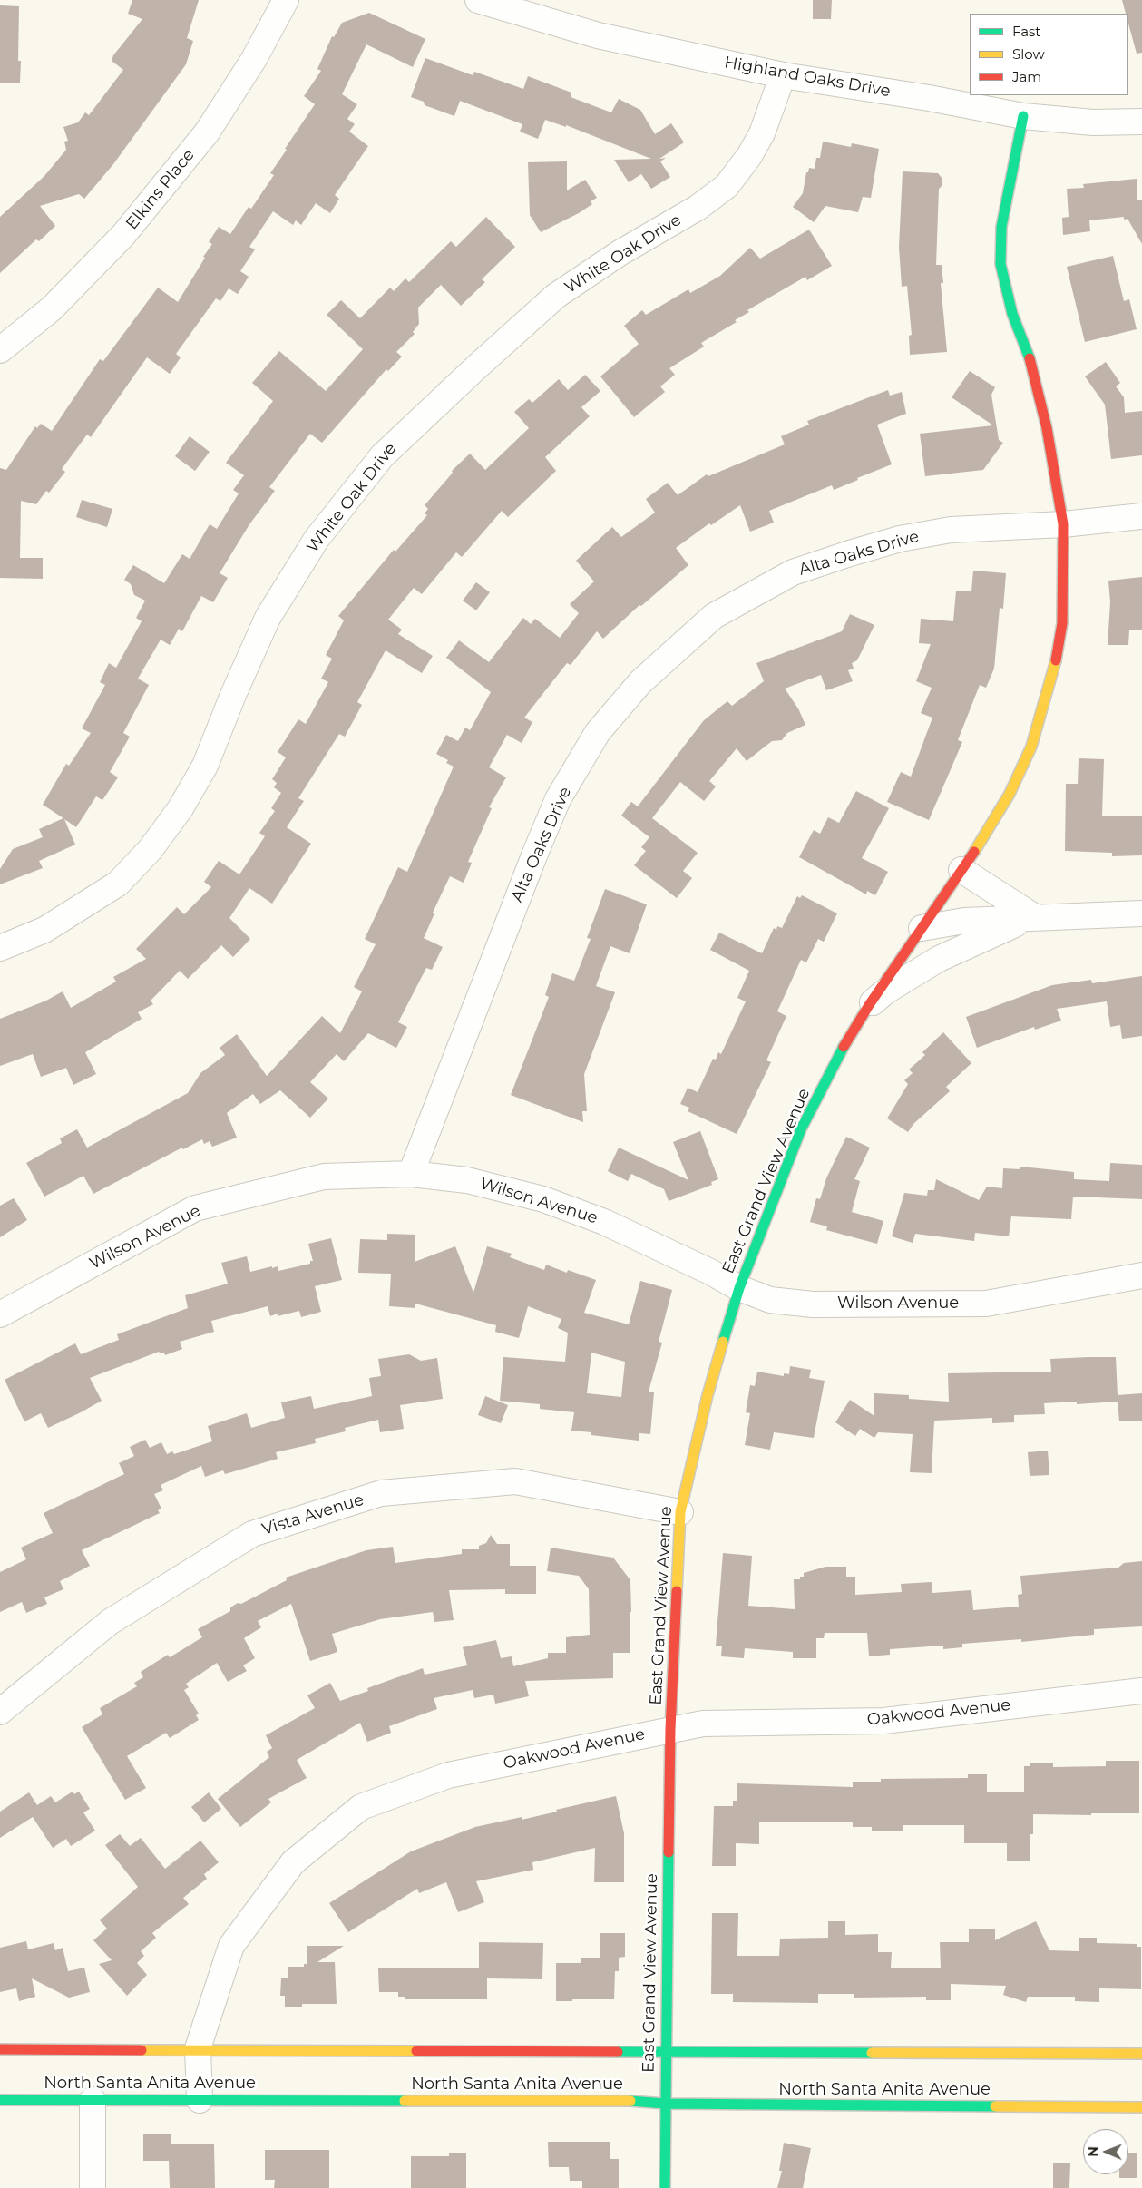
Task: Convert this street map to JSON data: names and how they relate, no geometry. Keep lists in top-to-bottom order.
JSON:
{
  "streets": {
    "street": [
      "Highland Oaks Drive",
      "Elkins Place",
      "White Oak Drive",
      "Alta Oaks Drive",
      "East Grand View Avenue",
      "Wilson Avenue",
      "Vista Avenue",
      "Oakwood Avenue",
      "North Santa Anita Avenue"
    ]
  },
  "crossings": [
    ["Highland Oaks Drive", "White Oak Drive"],
    ["Highland Oaks Drive", "East Grand View Avenue"],
    ["Alta Oaks Drive", "East Grand View Avenue"],
    ["Alta Oaks Drive", "Wilson Avenue"],
    ["East Grand View Avenue", "Wilson Avenue"],
    ["East Grand View Avenue", "Vista Avenue"],
    ["East Grand View Avenue", "Oakwood Avenue"],
    ["East Grand View Avenue", "North Santa Anita Avenue"],
    ["Oakwood Avenue", "North Santa Anita Avenue"]
  ],
  "legend": ["Fast", "Slow", "Jam"],
  "north": "left"
}
